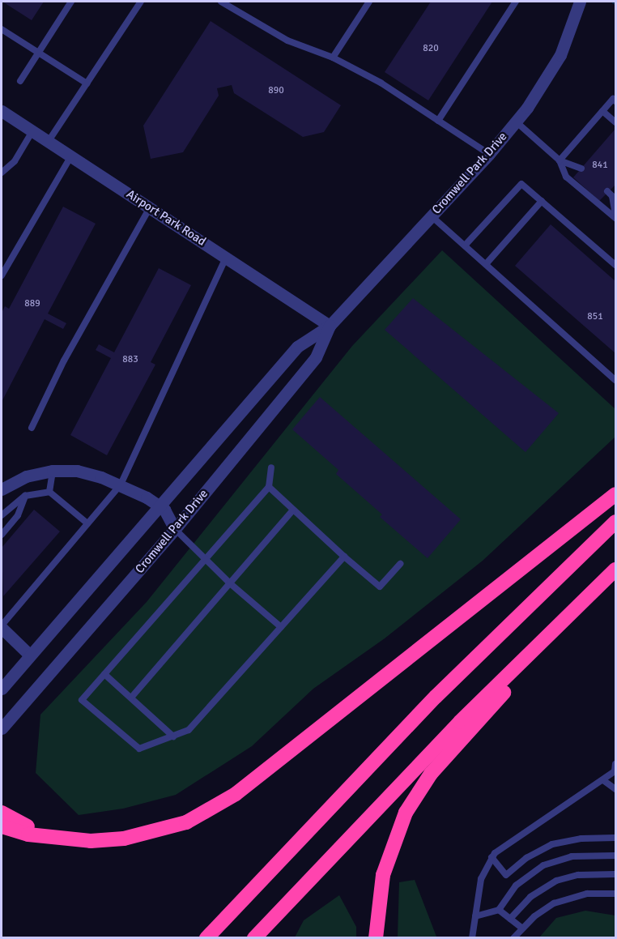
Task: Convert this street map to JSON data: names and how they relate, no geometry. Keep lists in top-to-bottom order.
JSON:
{
  "streets": {
    "street": ["Cromwell Park Drive", "Airport Park Road"]
  },
  "crossings": [
    ["Cromwell Park Drive", "Airport Park Road"]
  ],
  "house_numbers": [
    "820",
    "890",
    "841",
    "889",
    "851",
    "883"
  ]
}
